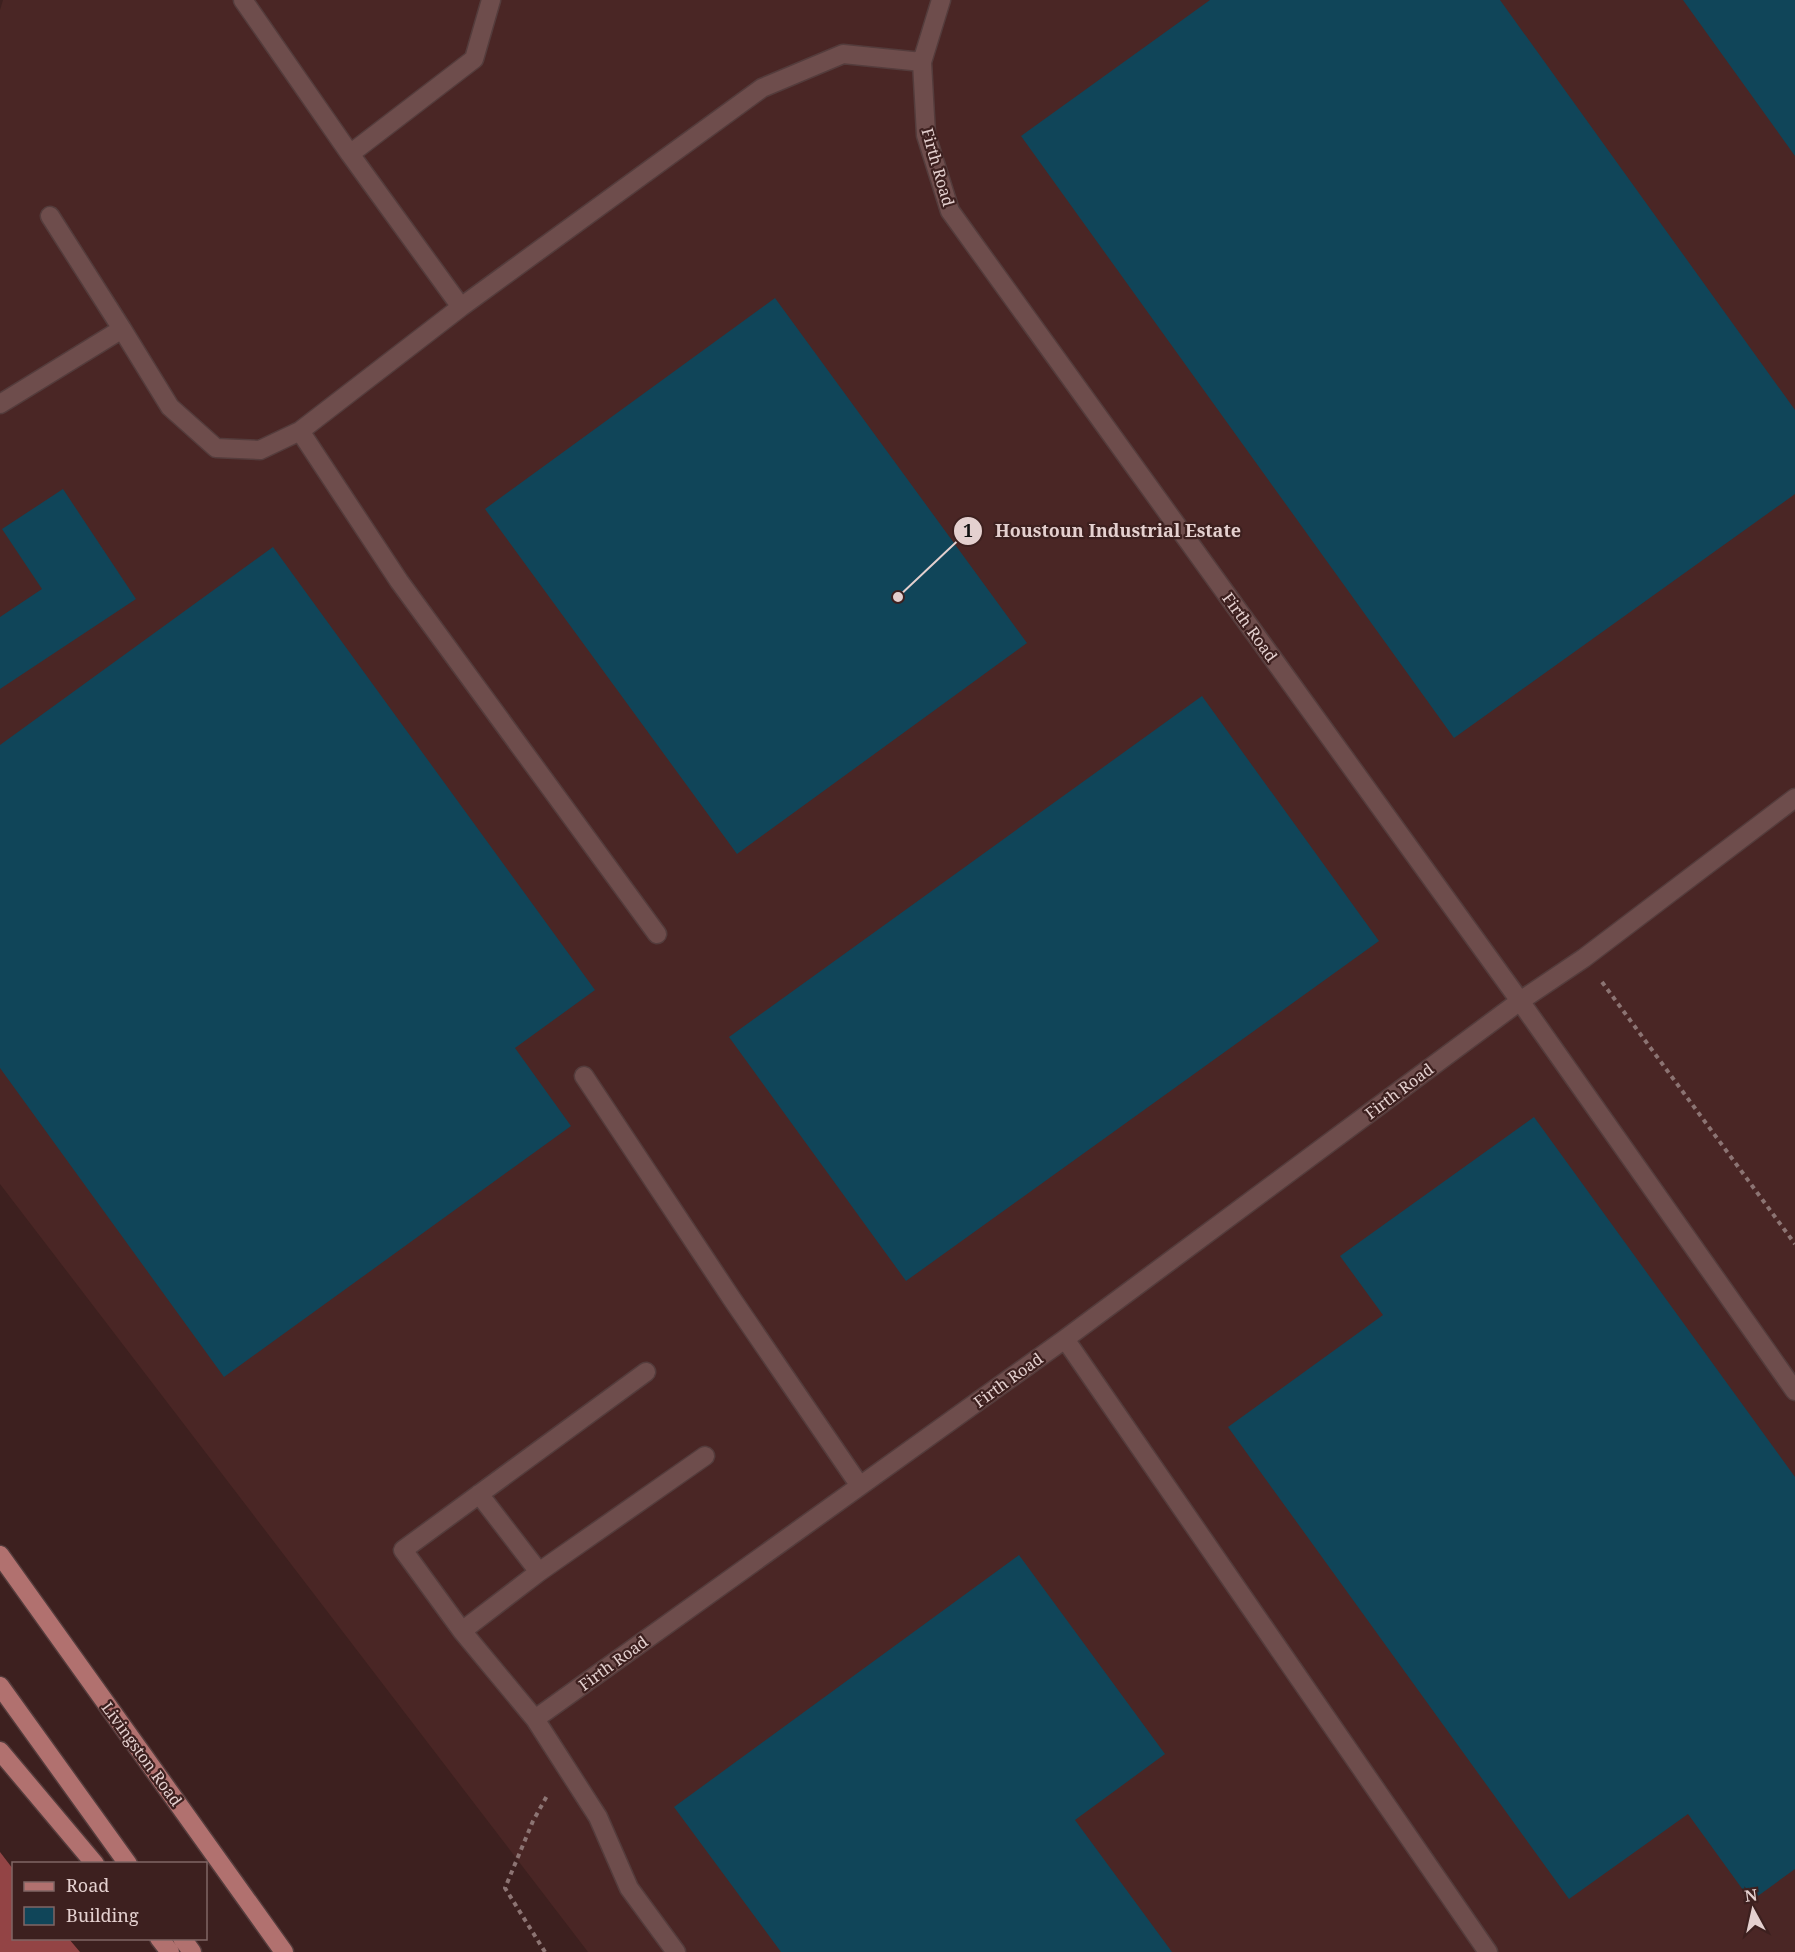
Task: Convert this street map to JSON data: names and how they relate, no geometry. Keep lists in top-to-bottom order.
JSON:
{
  "streets": {
    "main road": ["Livingston Road"],
    "street": ["Firth Road"]
  },
  "places": ["Houstoun Industrial Estate"],
  "legend": ["Road", "Building"],
  "north": "top"
}
